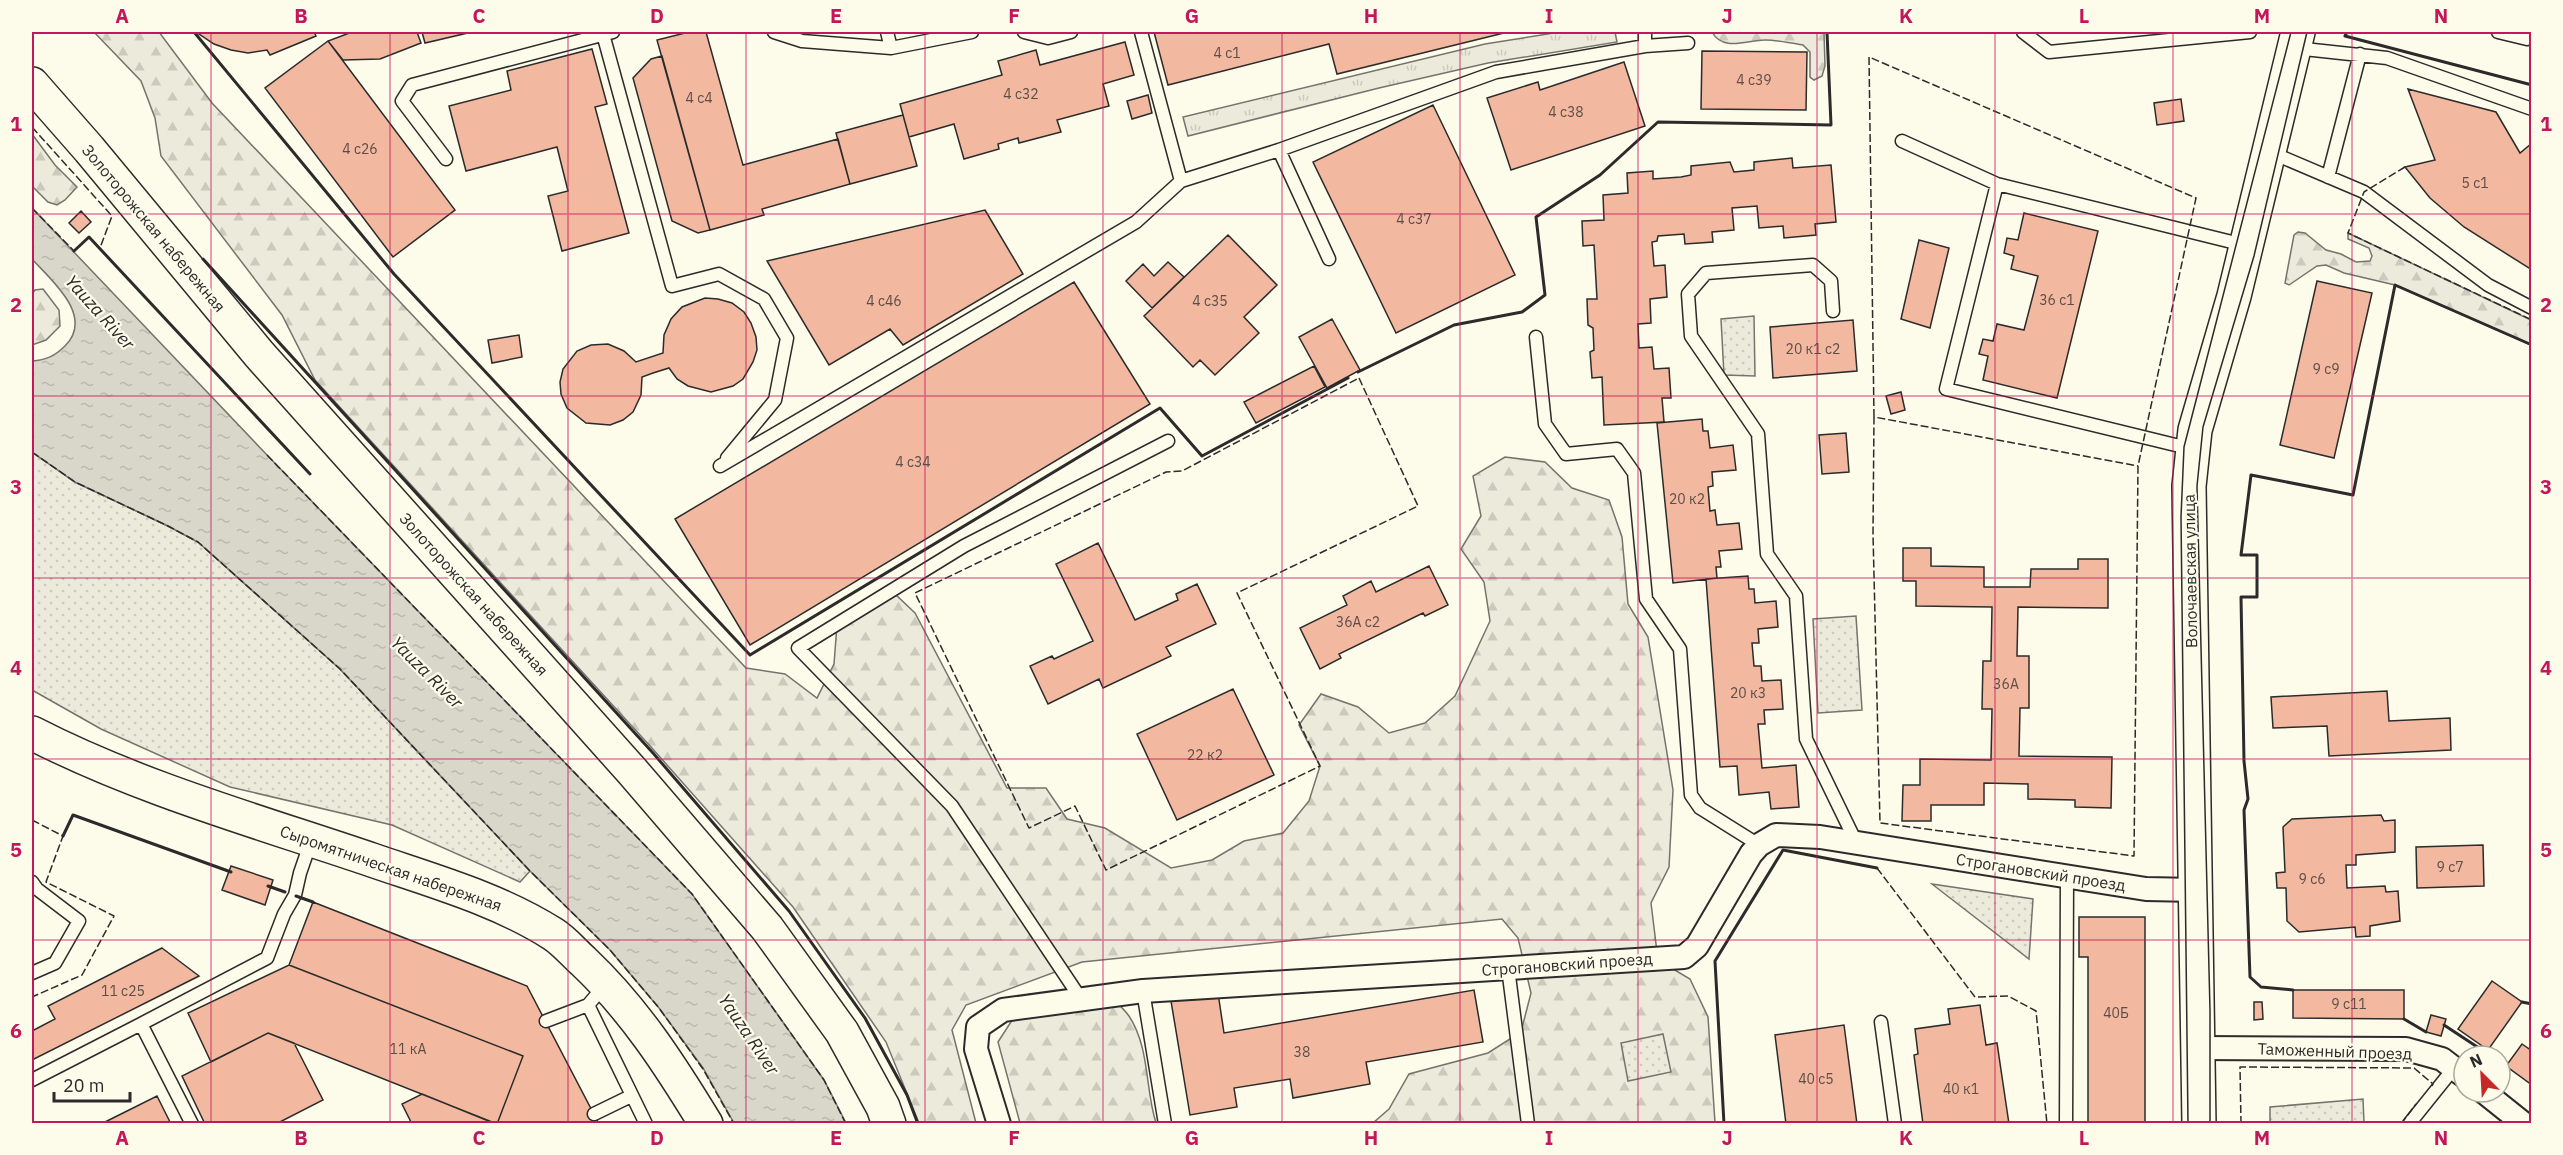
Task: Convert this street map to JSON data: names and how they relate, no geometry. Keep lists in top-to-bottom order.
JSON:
{
  "streets": {
    "main road": ["Золоторожская набережная", "Волочаевская улица", "Сыромятническая набережная"],
    "street": ["Строгановский проезд", "Таможенный проезд"]
  },
  "crossings": [
    ["Волочаевская улица", "Строгановский проезд"],
    ["Волочаевская улица", "Таможенный проезд"]
  ],
  "water": ["Yauza River"],
  "house_numbers": [
    "4 с1",
    "4 с39",
    "4 с32",
    "4 с4",
    "4 с38",
    "4 с26",
    "5 с1",
    "4 с37",
    "36 с1",
    "4 с46",
    "4 с35",
    "20 к1 с2",
    "9 с9",
    "4 с34",
    "20 к2",
    "36А с2",
    "36А",
    "20 к3",
    "22 к2",
    "9 с7",
    "9 с6",
    "11 с25",
    "9 с11",
    "40Б",
    "11 кА",
    "38",
    "40 с5",
    "40 к1"
  ],
  "scale_bar": "20 m",
  "north": "top left",
  "grid": {
    "columns": [
      "A",
      "B",
      "C",
      "D",
      "E",
      "F",
      "G",
      "H",
      "I",
      "J",
      "K",
      "L",
      "M",
      "N"
    ],
    "rows": [
      "1",
      "2",
      "3",
      "4",
      "5",
      "6"
    ]
  }
}
